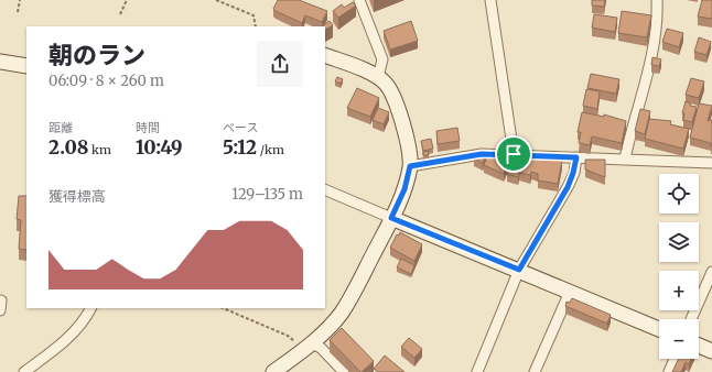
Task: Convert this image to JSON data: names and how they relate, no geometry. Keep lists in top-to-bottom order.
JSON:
{
  "page": {
    "heading": ["朝のラン", "06:09 · 8 × 260 m"],
    "stats": [
      ["距離", "2.08 km"],
      ["時間", "10:49"],
      ["ペース", "5:12 /km"]
    ],
    "map_buttons": ["+", "−"],
    "chart": ["獲得標高", "129–135 m"]
  }
}
